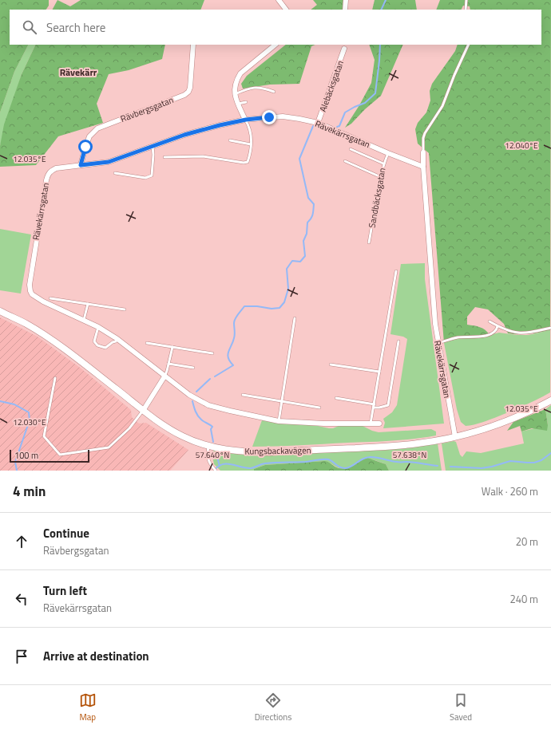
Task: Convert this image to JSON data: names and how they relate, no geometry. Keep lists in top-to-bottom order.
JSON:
{
  "streets": {
    "street": [
      "Alebäcksgatan",
      "Rävbergsgatan",
      "Rävekärrsgatan",
      "Kungsbackavägen"
    ],
    "lane": ["Sandbäcksgatan"]
  },
  "crossings": [
    ["Alebäcksgatan", "Rävekärrsgatan"],
    ["Rävbergsgatan", "Rävekärrsgatan"],
    ["Rävekärrsgatan", "Sandbäcksgatan"],
    ["Rävekärrsgatan", "Kungsbackavägen"]
  ],
  "districts": ["Rävekärr"],
  "scale_bar": "100 m",
  "page": {
    "search": "Search here",
    "scale": "100 m",
    "heading": ["4 min", "Walk · 260 m"],
    "list": [
      ["Continue", "Rävbergsgatan", "20 m"],
      ["Turn left", "Rävekärrsgatan", "240 m"],
      "Arrive at destination"
    ],
    "nav": ["Map", "Directions", "Saved"]
  },
  "coordinates": [
    "12.040°E",
    "12.035°E",
    "12.030°E",
    "57.640°N",
    "57.638°N"
  ]
}
